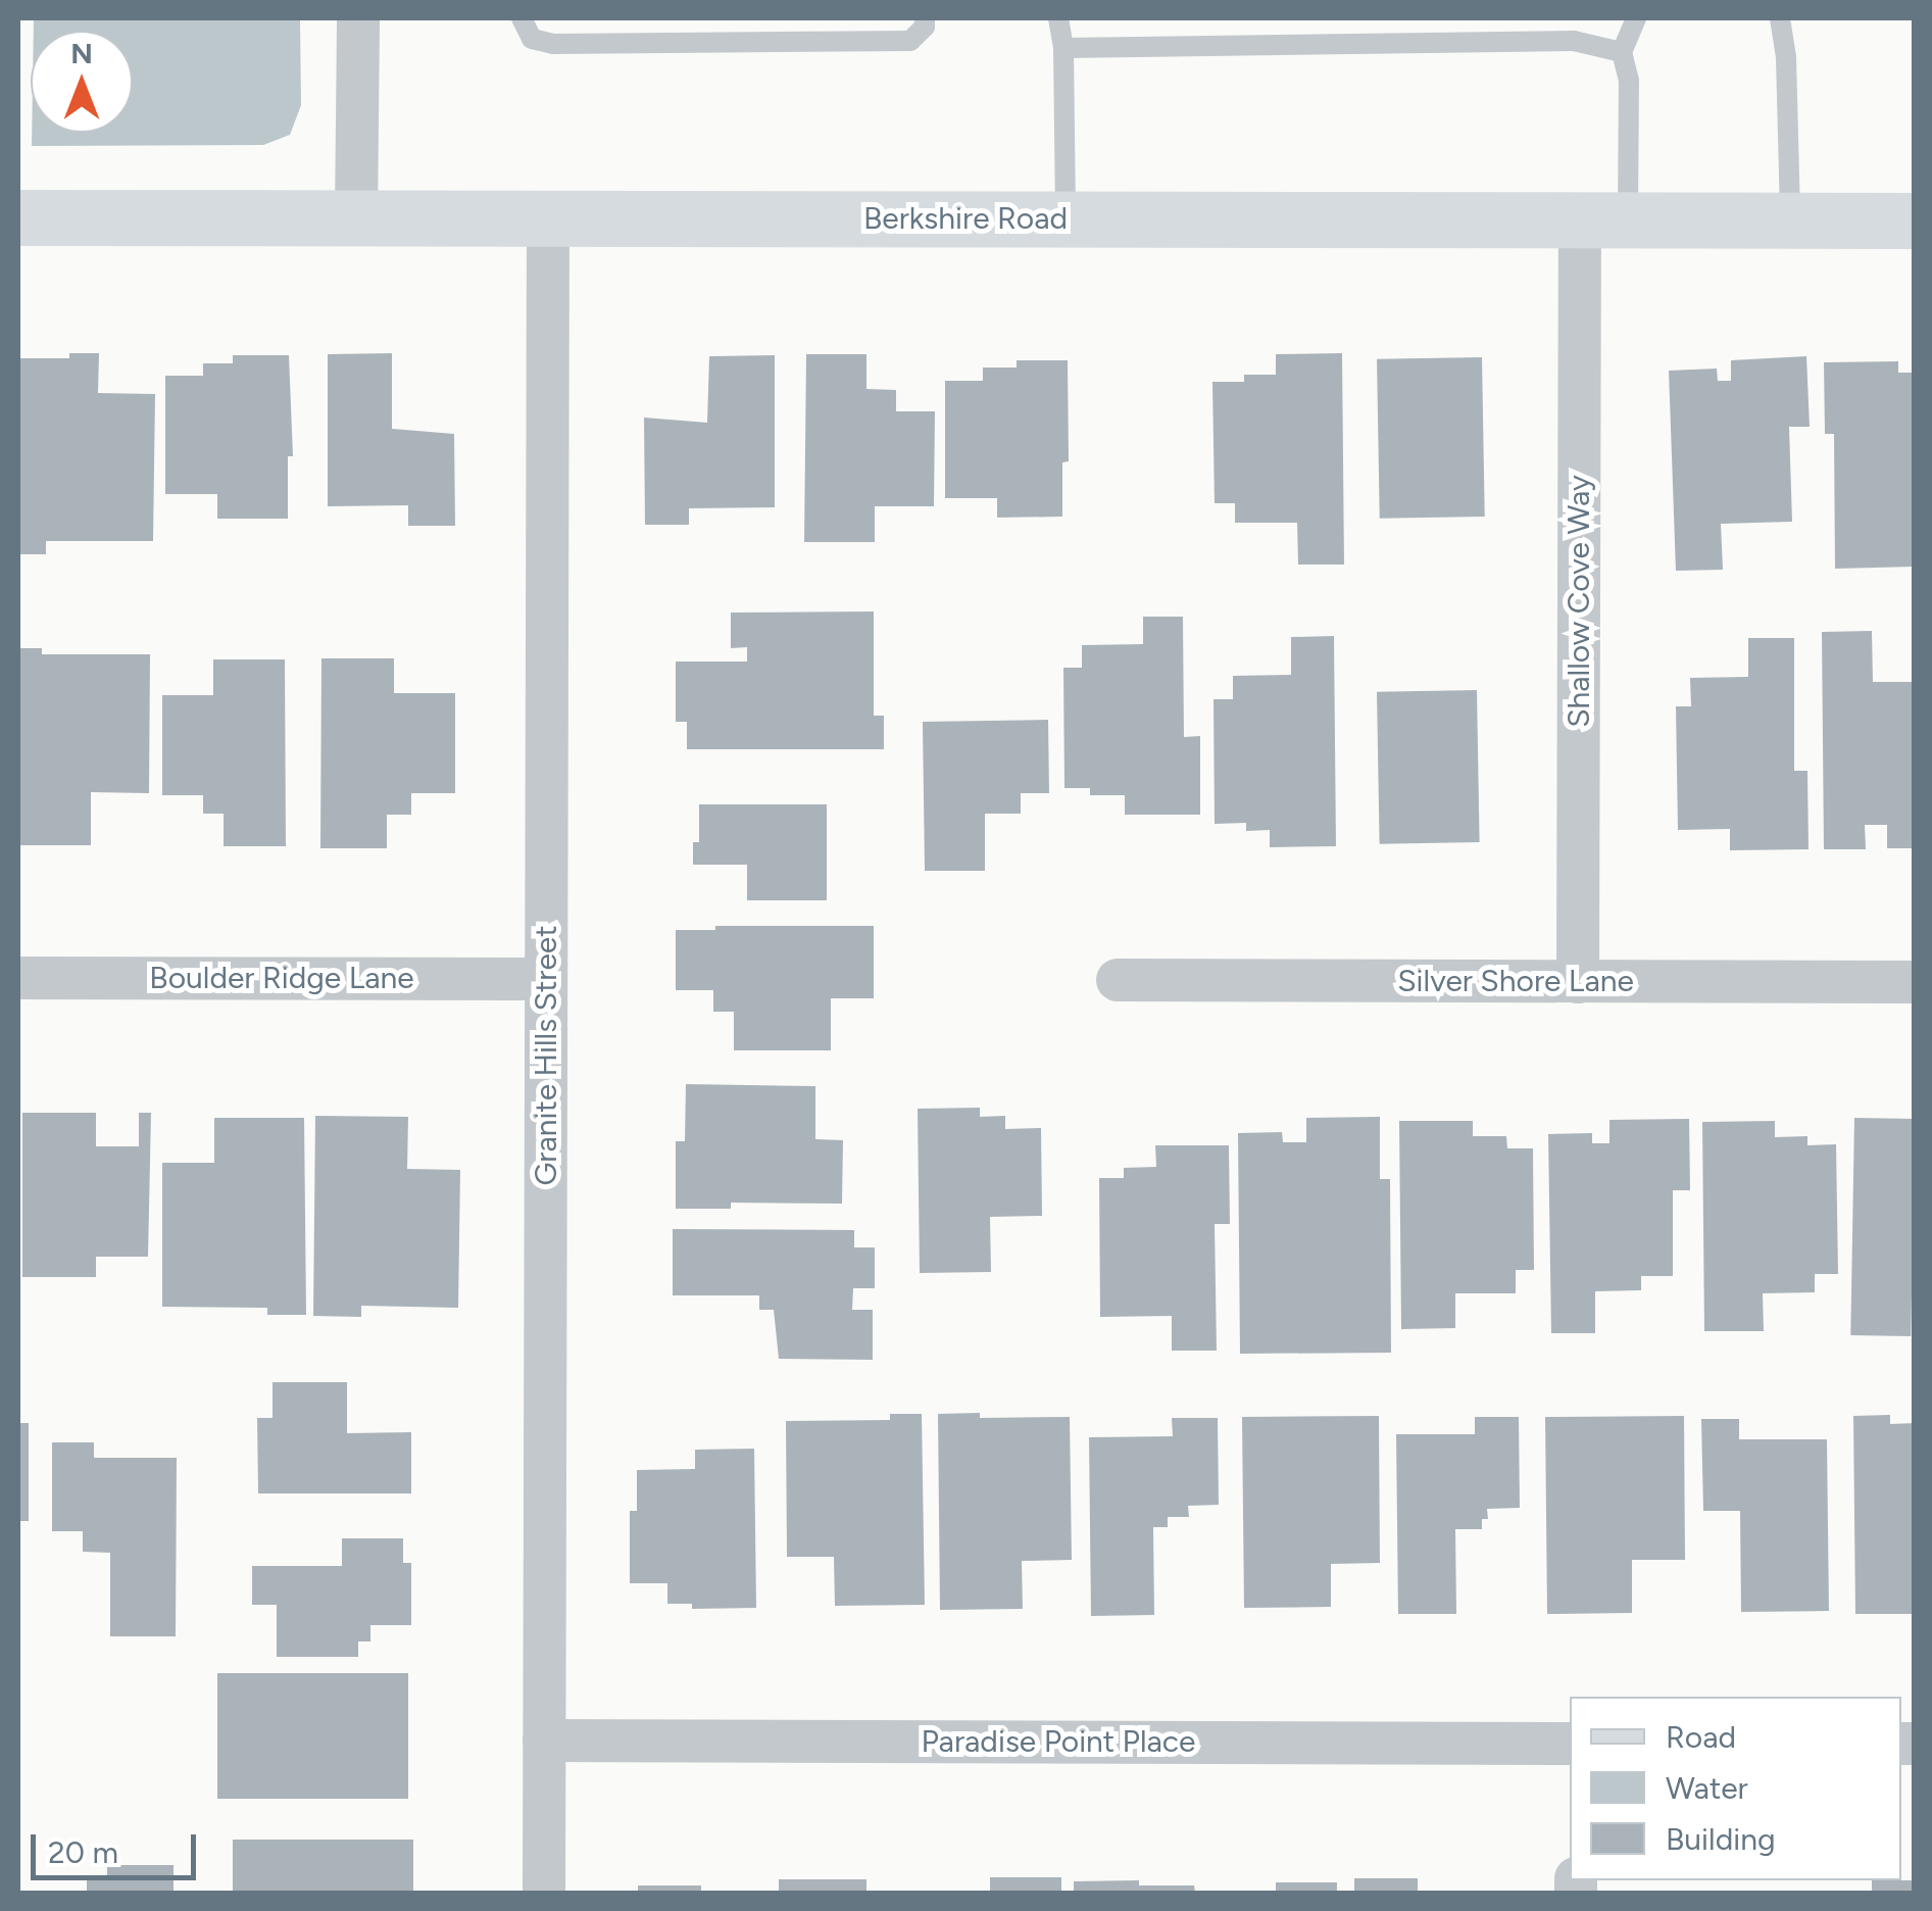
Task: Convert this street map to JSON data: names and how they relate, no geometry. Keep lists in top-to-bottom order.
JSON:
{
  "streets": {
    "street": [
      "Berkshire Road",
      "Shallow Cove Way",
      "Boulder Ridge Lane",
      "Silver Shore Lane",
      "Granite Hills Street",
      "Paradise Point Place"
    ]
  },
  "crossings": [
    ["Berkshire Road", "Shallow Cove Way"],
    ["Berkshire Road", "Granite Hills Street"],
    ["Shallow Cove Way", "Silver Shore Lane"],
    ["Boulder Ridge Lane", "Granite Hills Street"],
    ["Granite Hills Street", "Paradise Point Place"]
  ],
  "legend": ["Road", "Water", "Building"],
  "scale_bar": "20 m",
  "north": "top"
}
